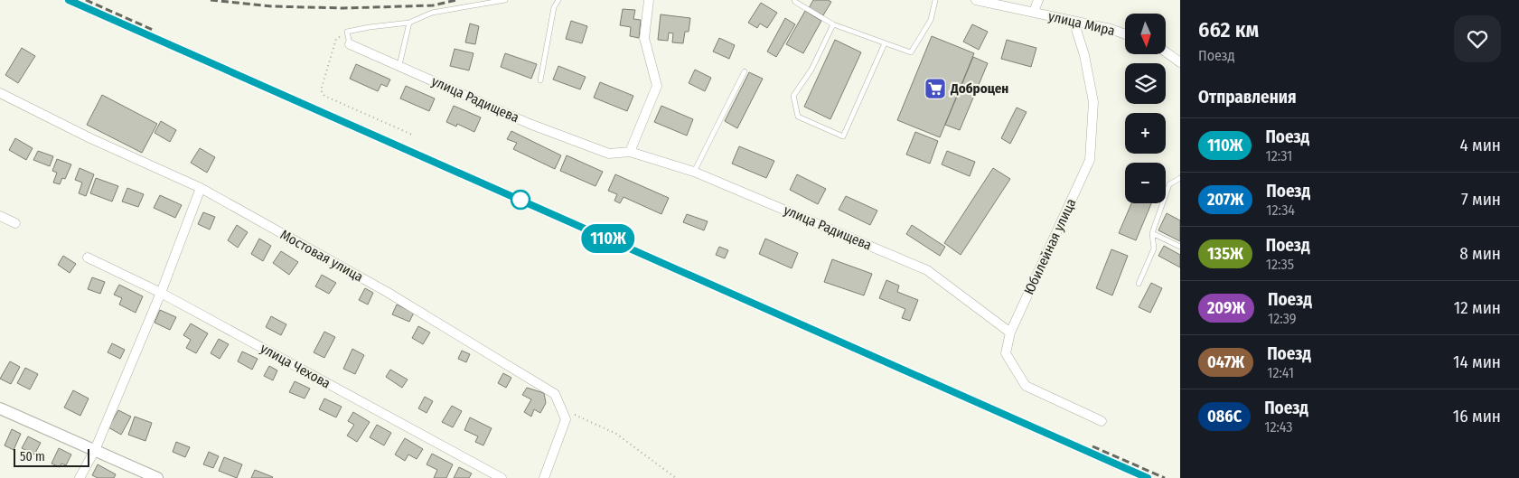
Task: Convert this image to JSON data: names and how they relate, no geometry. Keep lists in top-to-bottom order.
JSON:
{
  "streets": {
    "street": [
      "улица Мира",
      "улица Радищева",
      "Юбилейная улица",
      "Мостовая улица",
      "улица Чехова"
    ]
  },
  "crossings": [
    ["улица Мира", "Юбилейная улица"],
    ["улица Радищева", "Юбилейная улица"]
  ],
  "places": {
    "supermarket": ["Доброцен"]
  },
  "scale_bar": "50 m",
  "north": "bottom",
  "page": {
    "on_map": "110Ж",
    "heading": [
      ["662 км", "Поезд"],
      "Отправления"
    ],
    "map_buttons": ["+", "−"],
    "list": [
      {
        "mark": "110Ж",
        "name": "Поезд",
        "note": "12:31",
        "value": "4 мин"
      },
      {
        "mark": "207Ж",
        "name": "Поезд",
        "note": "12:34",
        "value": "7 мин"
      },
      {
        "mark": "135Ж",
        "name": "Поезд",
        "note": "12:35",
        "value": "8 мин"
      },
      {
        "mark": "209Ж",
        "name": "Поезд",
        "note": "12:39",
        "value": "12 мин"
      },
      {
        "mark": "047Ж",
        "name": "Поезд",
        "note": "12:41",
        "value": "14 мин"
      },
      {
        "mark": "086С",
        "name": "Поезд",
        "note": "12:43",
        "value": "16 мин"
      }
    ],
    "scale": "50 m"
  }
}
